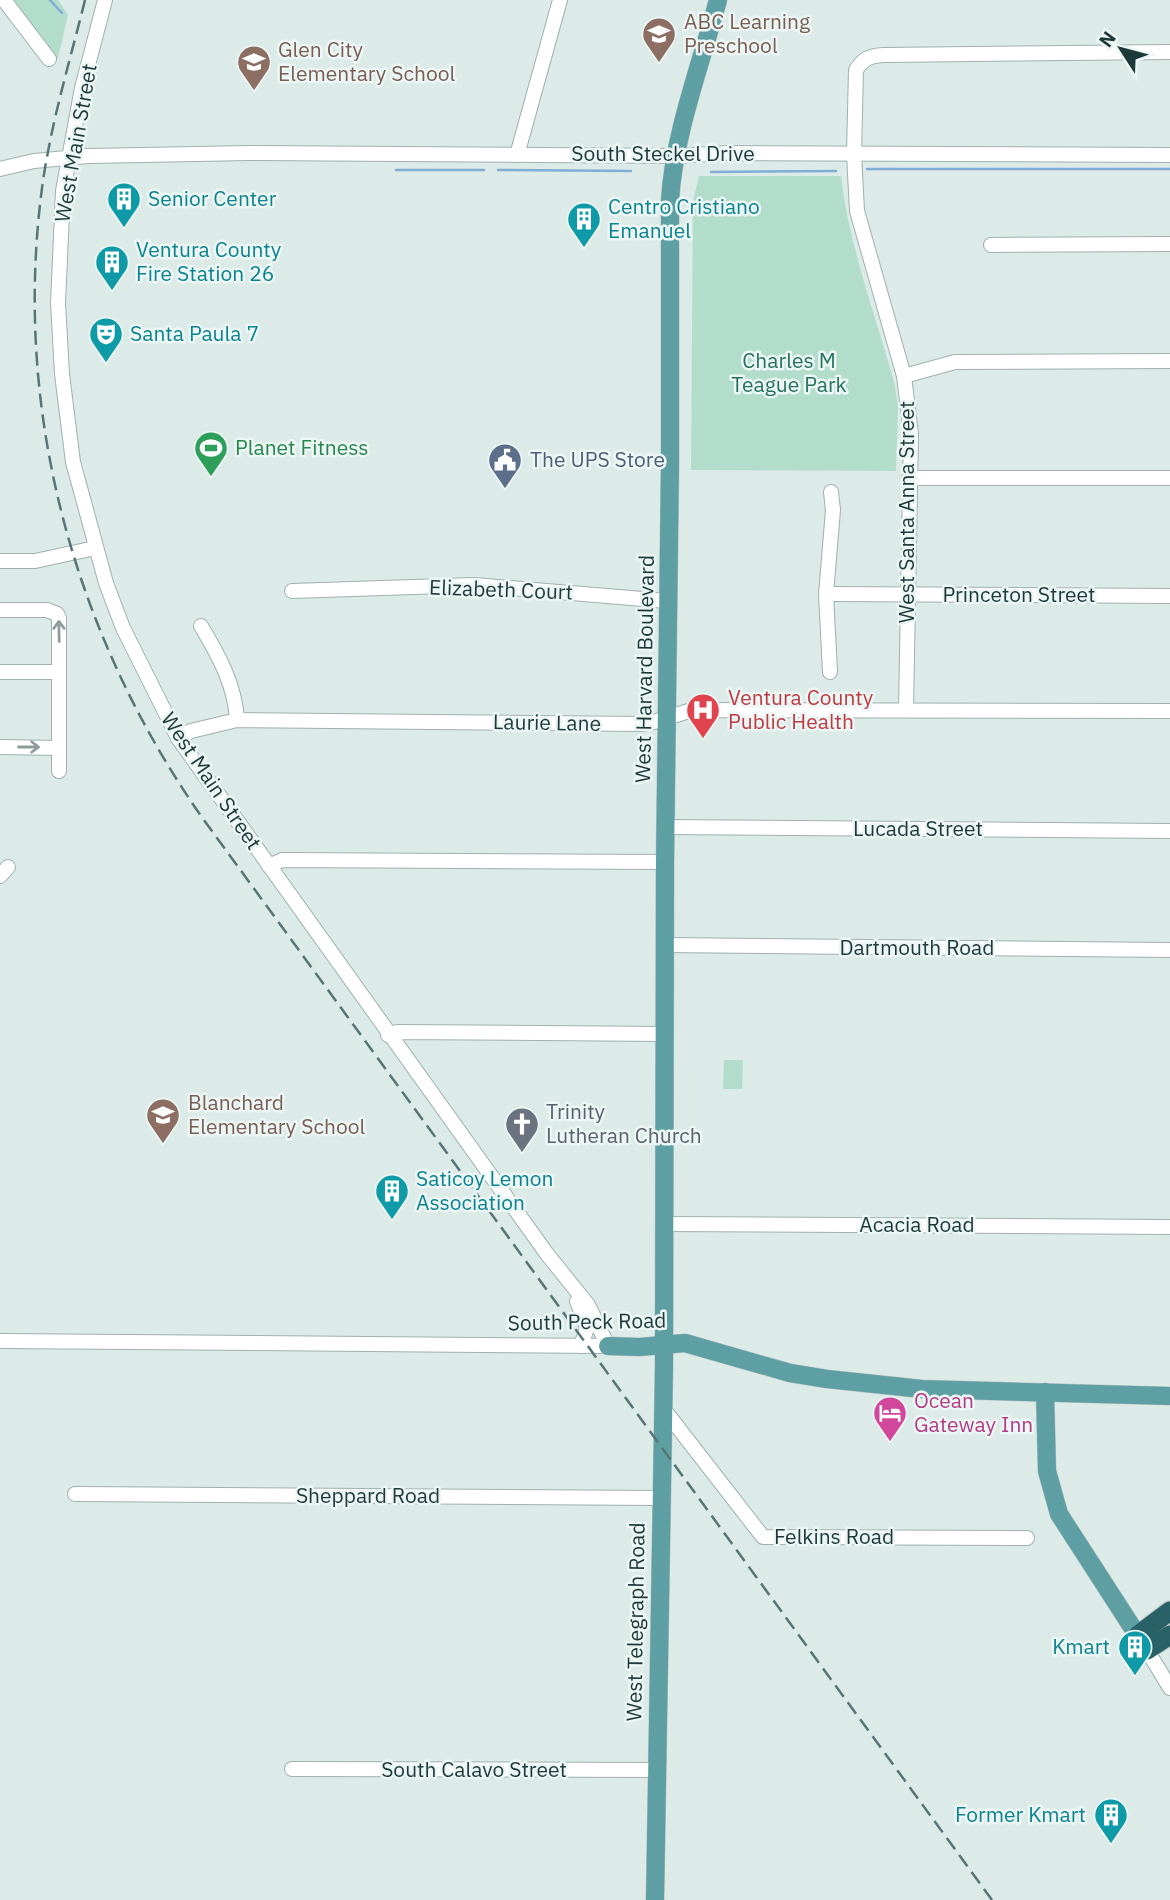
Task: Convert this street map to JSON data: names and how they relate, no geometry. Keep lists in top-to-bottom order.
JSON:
{
  "streets": {
    "main road": ["West Harvard Boulevard", "South Peck Road", "West Telegraph Road"],
    "street": [
      "West Main Street",
      "South Steckel Drive",
      "West Santa Anna Street",
      "Elizabeth Court",
      "Princeton Street",
      "Laurie Lane",
      "Lucada Street",
      "Dartmouth Road",
      "Acacia Road",
      "Sheppard Road",
      "Felkins Road",
      "South Calavo Street"
    ]
  },
  "crossings": [
    ["West Main Street", "South Steckel Drive"],
    ["West Main Street", "Laurie Lane"],
    ["West Main Street", "South Peck Road"],
    ["South Steckel Drive", "West Santa Anna Street"],
    ["South Steckel Drive", "West Harvard Boulevard"],
    ["West Santa Anna Street", "Princeton Street"],
    ["West Santa Anna Street", "Laurie Lane"],
    ["Elizabeth Court", "West Harvard Boulevard"],
    ["West Harvard Boulevard", "Laurie Lane"],
    ["West Harvard Boulevard", "Lucada Street"],
    ["West Harvard Boulevard", "Dartmouth Road"],
    ["West Harvard Boulevard", "Acacia Road"],
    ["West Harvard Boulevard", "South Peck Road"],
    ["West Harvard Boulevard", "West Telegraph Road"],
    ["South Peck Road", "West Telegraph Road"],
    ["Sheppard Road", "West Telegraph Road"],
    ["Felkins Road", "West Telegraph Road"],
    ["West Telegraph Road", "South Calavo Street"]
  ],
  "parks": ["Charles M Teague Park"],
  "places": {
    "school or university": ["ABC Learning Preschool", "Glen City Elementary School", "Blanchard Elementary School"],
    "building": [
      "Senior Center",
      "Centro Cristiano Emanuel",
      "Ventura County Fire Station 26",
      "Saticoy Lemon Association",
      "Kmart",
      "Former Kmart"
    ],
    "theatre": ["Santa Paula 7"],
    "sports": ["Planet Fitness"],
    "public building": ["The UPS Store"],
    "hospital": ["Ventura County Public Health"],
    "church": ["Trinity Lutheran Church"],
    "hotel": ["Ocean Gateway Inn"]
  },
  "north": "top left"
}
